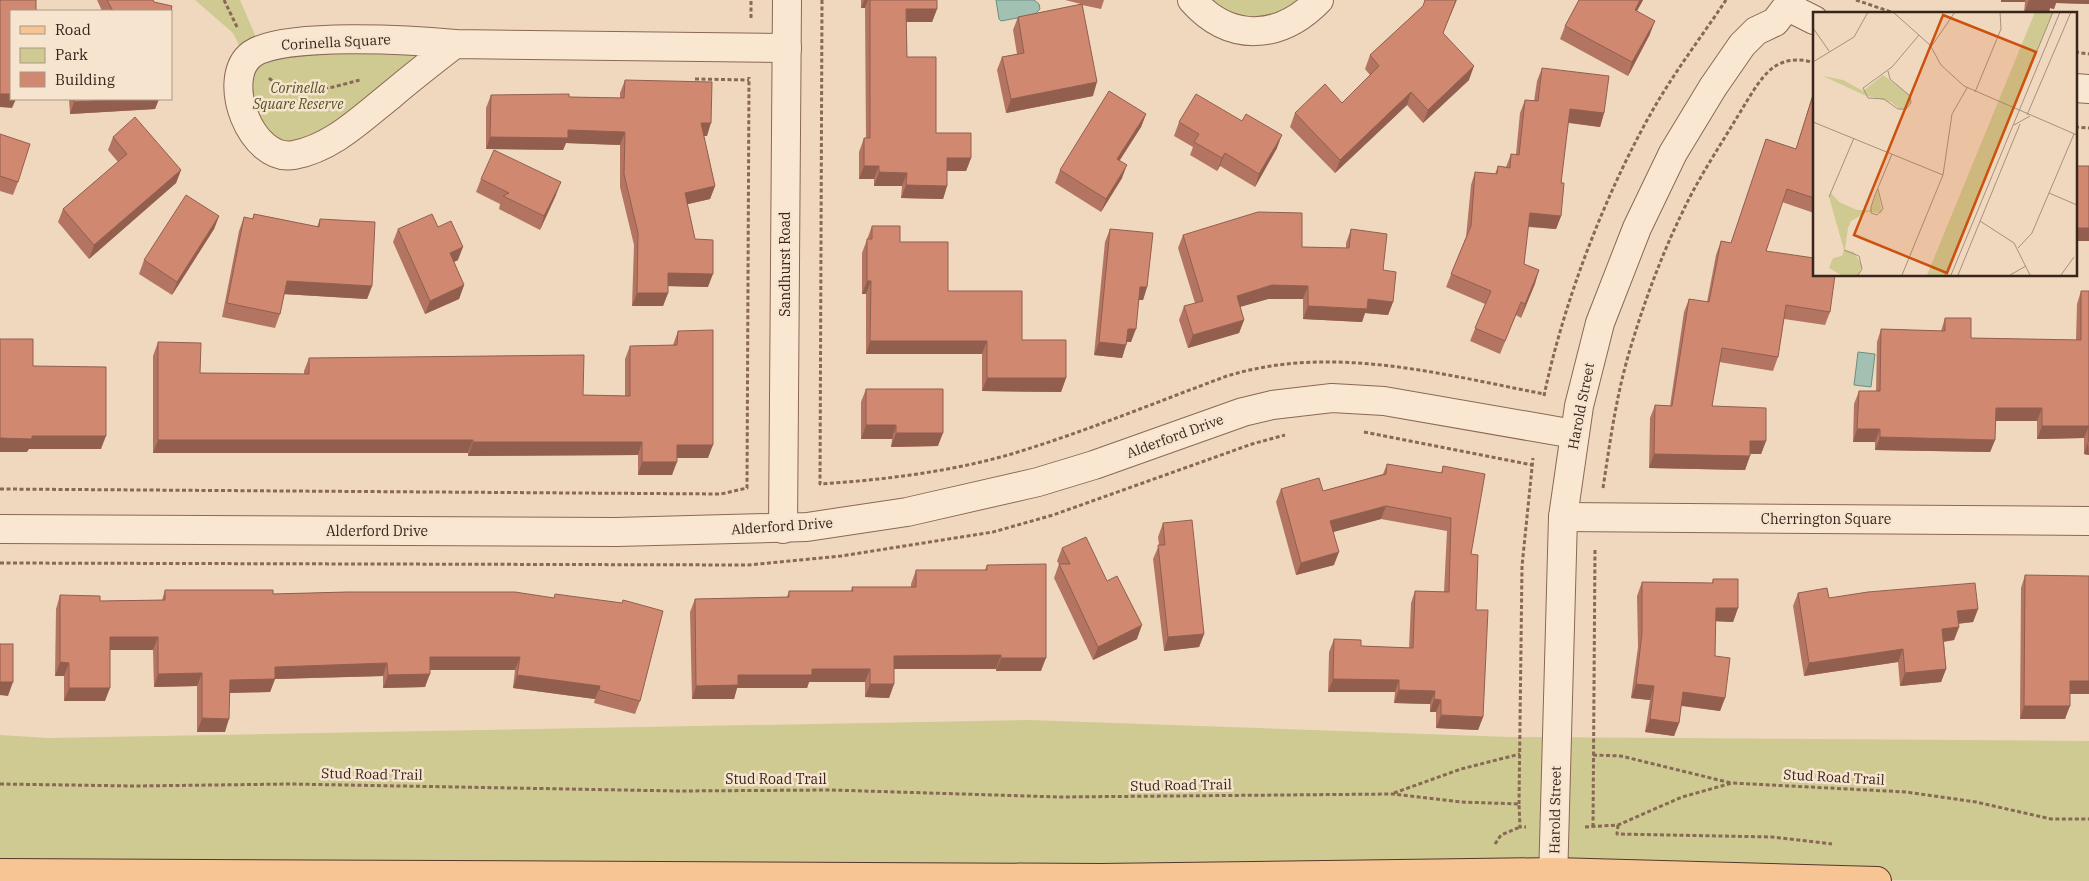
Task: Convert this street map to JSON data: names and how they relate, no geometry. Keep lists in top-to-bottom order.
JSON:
{
  "streets": {
    "street": [
      "Corinella Square",
      "Sandhurst Road",
      "Harold Street",
      "Alderford Drive",
      "Cherrington Square"
    ],
    "path": ["Stud Road Trail"]
  },
  "crossings": [
    ["Corinella Square", "Sandhurst Road"],
    ["Sandhurst Road", "Alderford Drive"],
    ["Harold Street", "Alderford Drive"],
    ["Harold Street", "Cherrington Square"]
  ],
  "parks": ["Corinella Square Reserve"],
  "legend": ["Road", "Park", "Building"]
}
